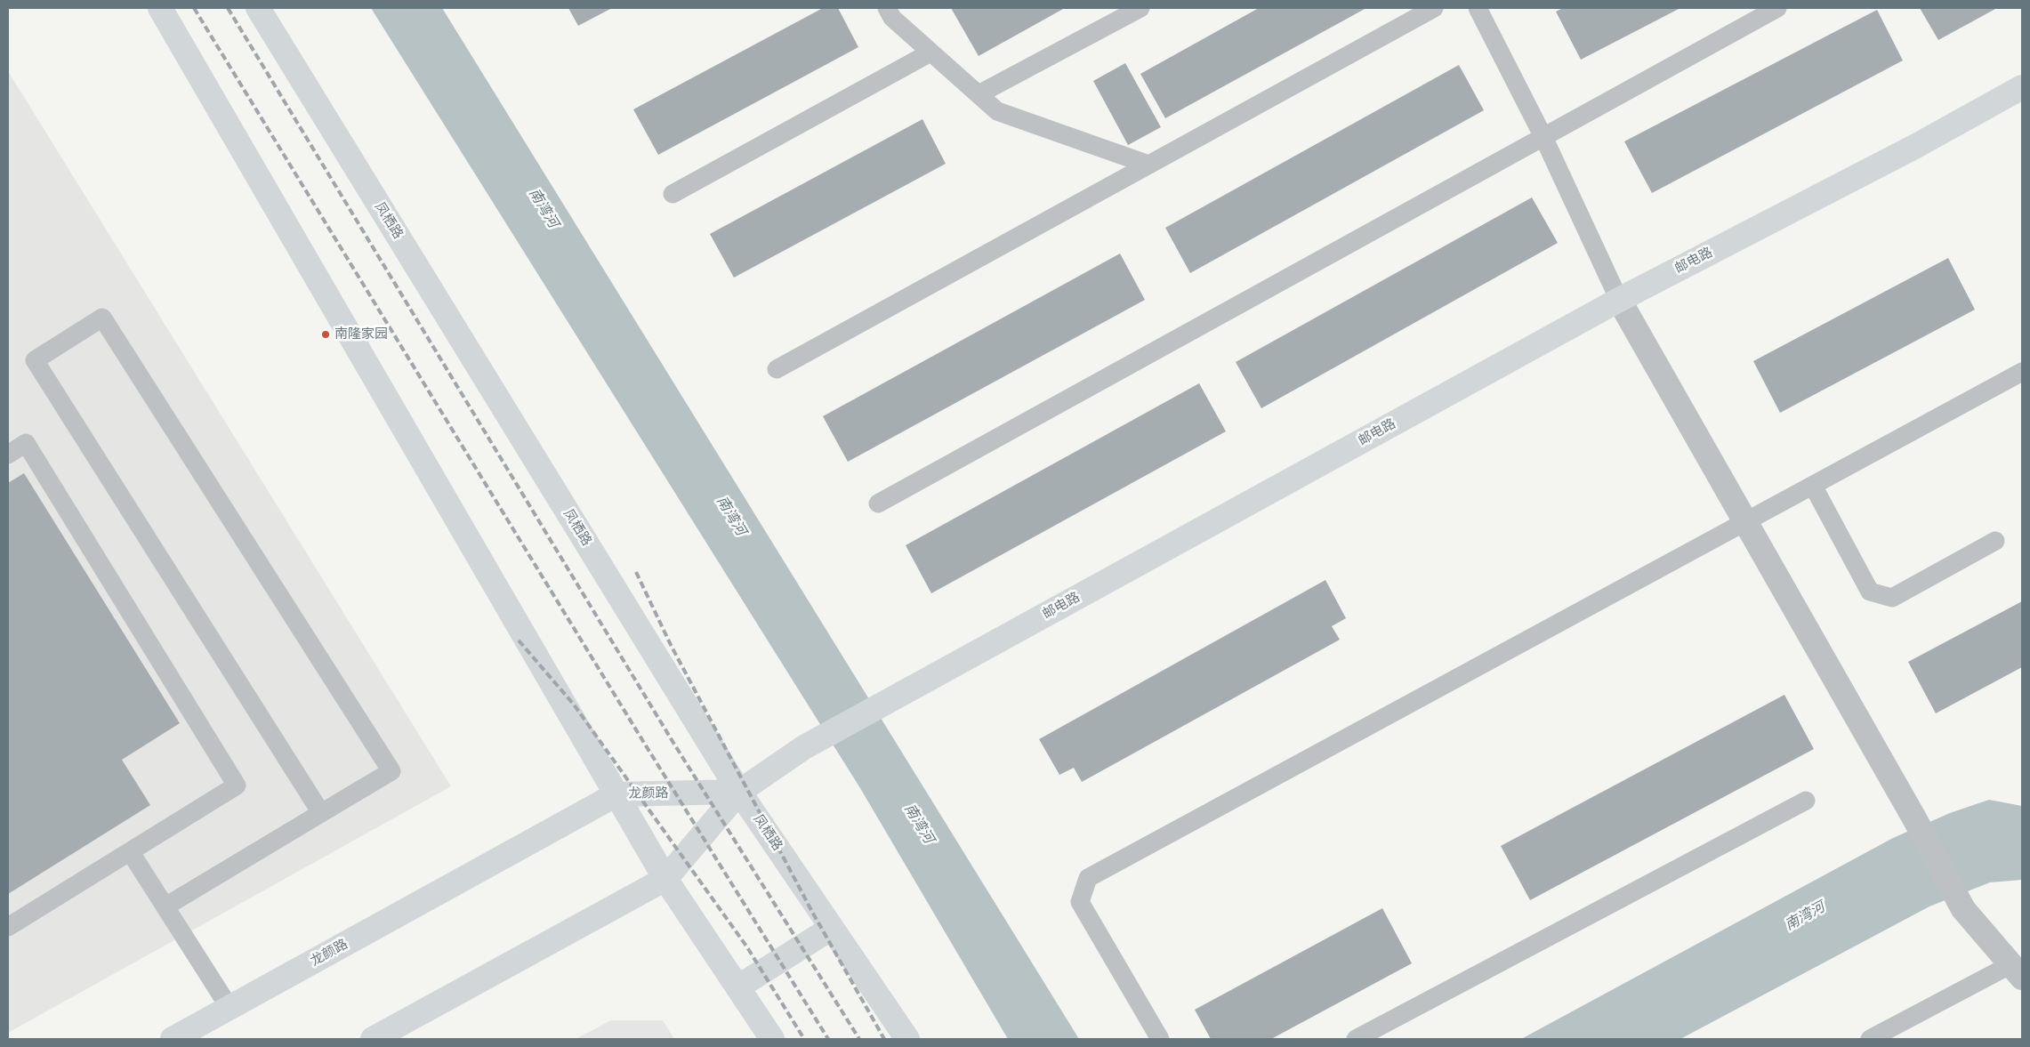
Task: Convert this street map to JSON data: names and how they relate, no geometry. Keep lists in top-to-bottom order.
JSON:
{
  "streets": {
    "street": ["凤栖路", "邮电路", "龙颜路"]
  },
  "crossings": [
    ["凤栖路", "邮电路"],
    ["凤栖路", "龙颜路"],
    ["邮电路", "龙颜路"]
  ],
  "water": ["南湾河"],
  "places": ["南隆家园"]
}
